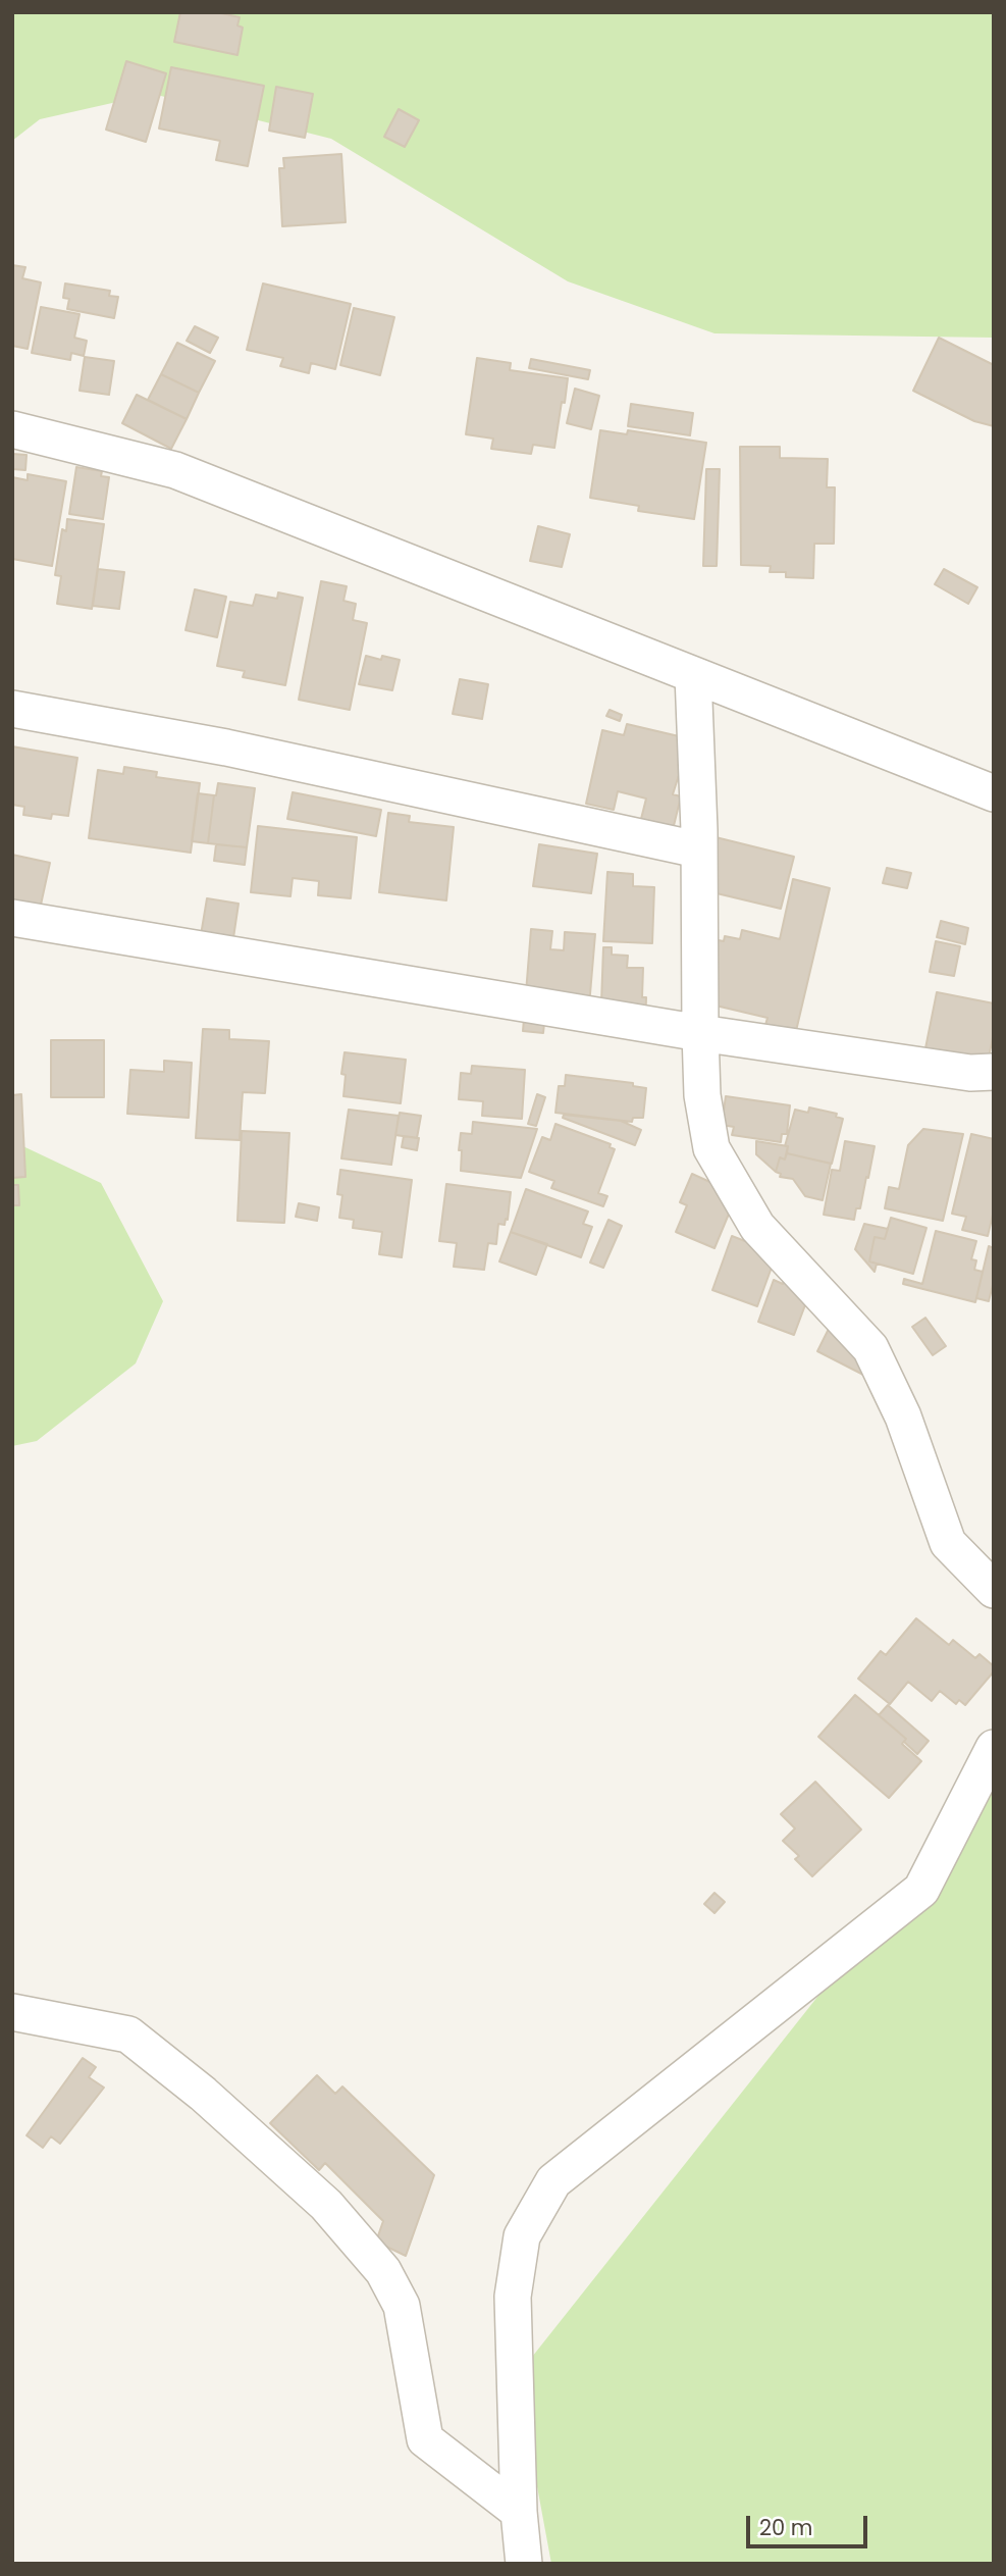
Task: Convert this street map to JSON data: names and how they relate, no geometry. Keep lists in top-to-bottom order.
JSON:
{
  "scale_bar": "20 m"
}
